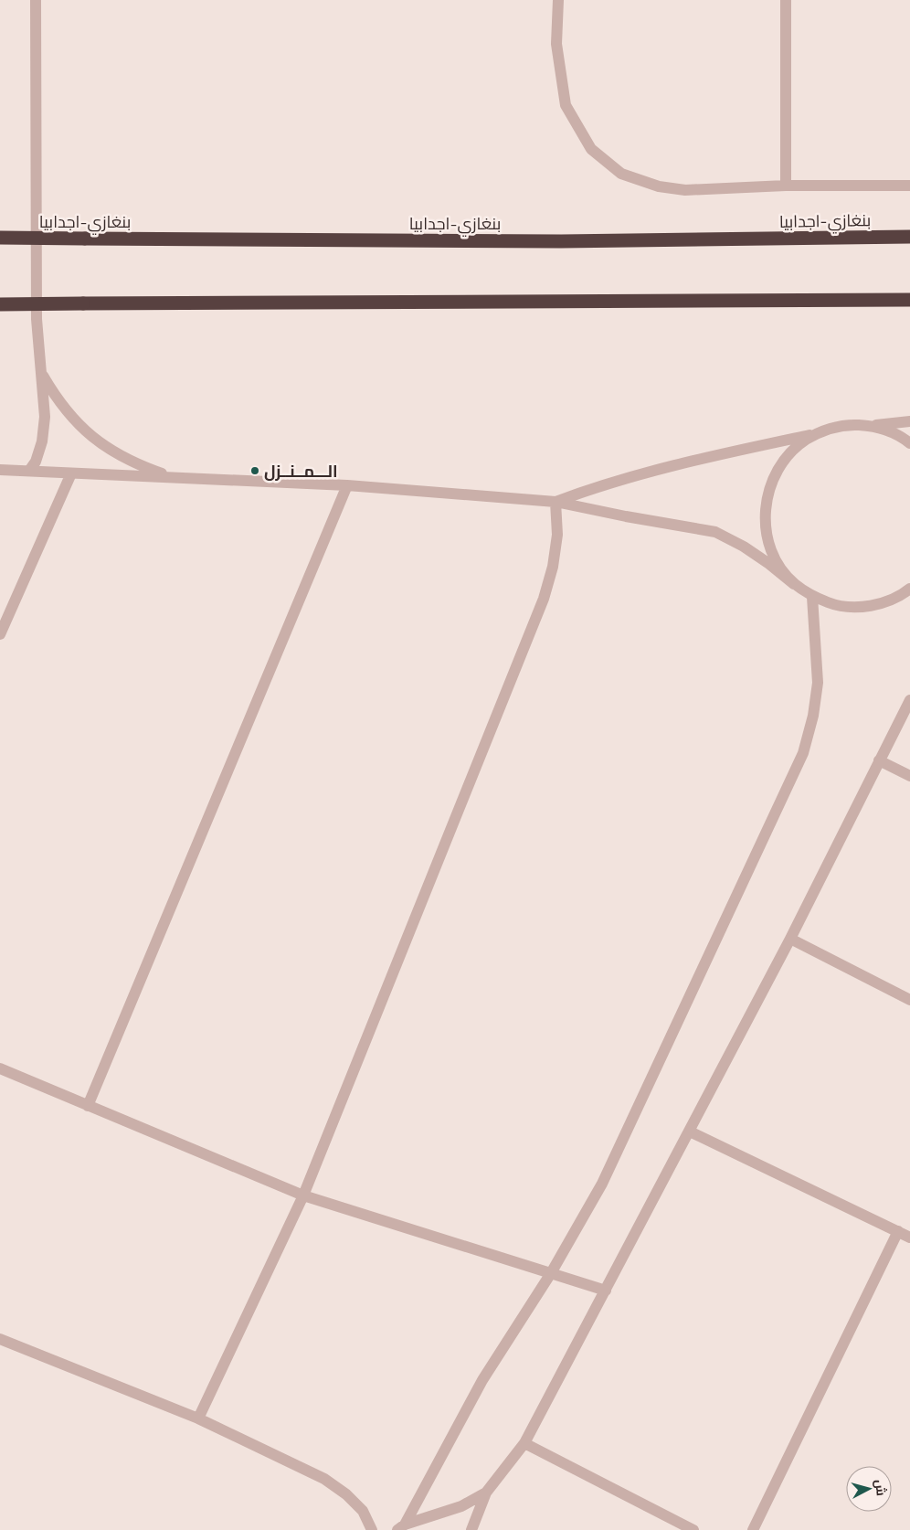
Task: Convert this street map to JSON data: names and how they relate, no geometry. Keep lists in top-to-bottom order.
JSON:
{
  "streets": {
    "highway": ["بنغازي-اجدابيا"]
  },
  "places": ["الـــمــنــزل"],
  "north": "right"
}
